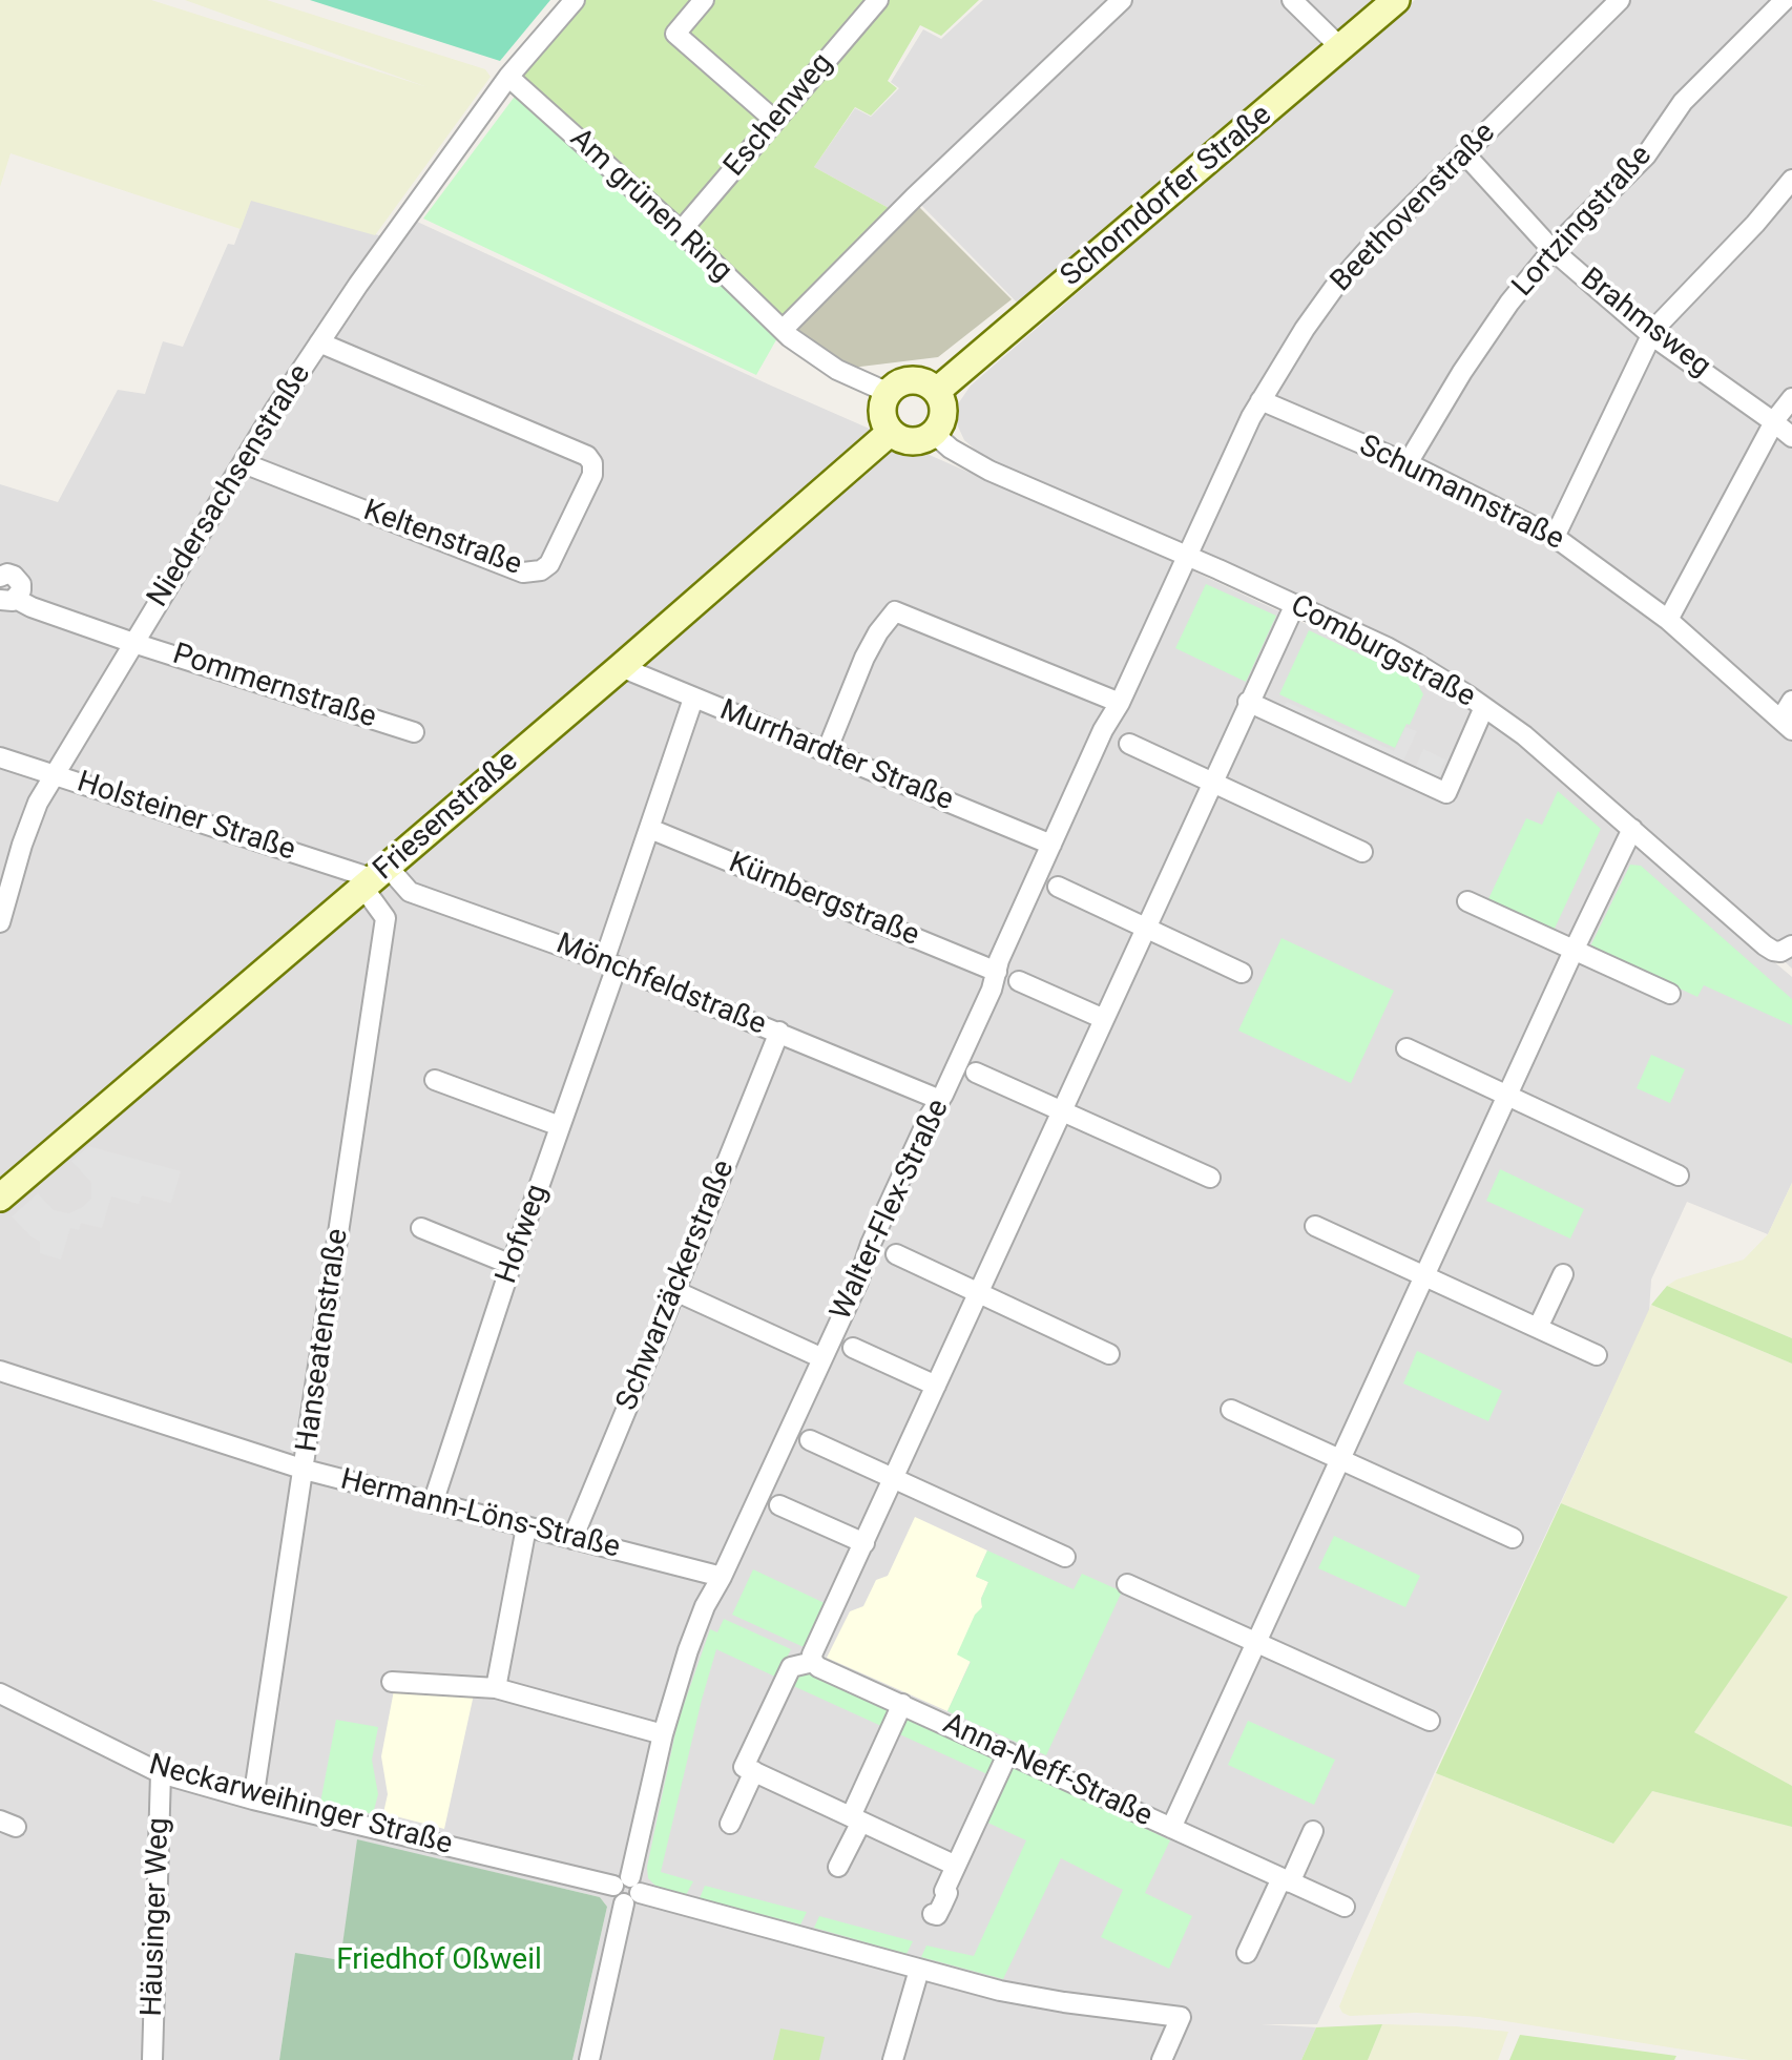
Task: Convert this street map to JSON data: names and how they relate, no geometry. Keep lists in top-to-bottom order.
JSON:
{
  "streets": {
    "main road": ["Schorndorfer Straße", "Friesenstraße"],
    "street": [
      "Eschenweg",
      "Am grünen Ring",
      "Beethovenstraße",
      "Lortzingstraße",
      "Brahmsweg",
      "Niedersachsenstraße",
      "Schumannstraße",
      "Keltenstraße",
      "Comburgstraße",
      "Pommernstraße",
      "Murrhardter Straße",
      "Holsteiner Straße",
      "Kürnbergstraße",
      "Mönchfeldstraße",
      "Walter-Flex-Straße",
      "Hofweg",
      "Schwarzäckerstraße",
      "Hanseatenstraße",
      "Hermann-Löns-Straße",
      "Anna-Neff-Straße",
      "Neckarweihinger Straße",
      "Häusinger Weg"
    ]
  },
  "crossings": [
    ["Eschenweg", "Am grünen Ring"],
    ["Schorndorfer Straße", "Am grünen Ring"],
    ["Schorndorfer Straße", "Comburgstraße"],
    ["Schorndorfer Straße", "Friesenstraße"],
    ["Am grünen Ring", "Niedersachsenstraße"],
    ["Am grünen Ring", "Comburgstraße"],
    ["Am grünen Ring", "Friesenstraße"],
    ["Beethovenstraße", "Brahmsweg"],
    ["Beethovenstraße", "Schumannstraße"],
    ["Beethovenstraße", "Comburgstraße"],
    ["Beethovenstraße", "Walter-Flex-Straße"],
    ["Lortzingstraße", "Brahmsweg"],
    ["Lortzingstraße", "Schumannstraße"],
    ["Niedersachsenstraße", "Keltenstraße"],
    ["Niedersachsenstraße", "Pommernstraße"],
    ["Niedersachsenstraße", "Holsteiner Straße"],
    ["Comburgstraße", "Friesenstraße"],
    ["Comburgstraße", "Walter-Flex-Straße"],
    ["Murrhardter Straße", "Friesenstraße"],
    ["Murrhardter Straße", "Walter-Flex-Straße"],
    ["Murrhardter Straße", "Hofweg"],
    ["Friesenstraße", "Holsteiner Straße"],
    ["Friesenstraße", "Mönchfeldstraße"],
    ["Friesenstraße", "Hanseatenstraße"],
    ["Holsteiner Straße", "Mönchfeldstraße"],
    ["Holsteiner Straße", "Hanseatenstraße"],
    ["Kürnbergstraße", "Walter-Flex-Straße"],
    ["Kürnbergstraße", "Hofweg"],
    ["Mönchfeldstraße", "Walter-Flex-Straße"],
    ["Mönchfeldstraße", "Hofweg"],
    ["Mönchfeldstraße", "Schwarzäckerstraße"],
    ["Mönchfeldstraße", "Hanseatenstraße"],
    ["Walter-Flex-Straße", "Hermann-Löns-Straße"],
    ["Walter-Flex-Straße", "Neckarweihinger Straße"],
    ["Hofweg", "Hermann-Löns-Straße"],
    ["Schwarzäckerstraße", "Hermann-Löns-Straße"],
    ["Hanseatenstraße", "Hermann-Löns-Straße"],
    ["Hanseatenstraße", "Neckarweihinger Straße"],
    ["Neckarweihinger Straße", "Häusinger Weg"]
  ],
  "parks": ["Friedhof Oßweil"]
}
